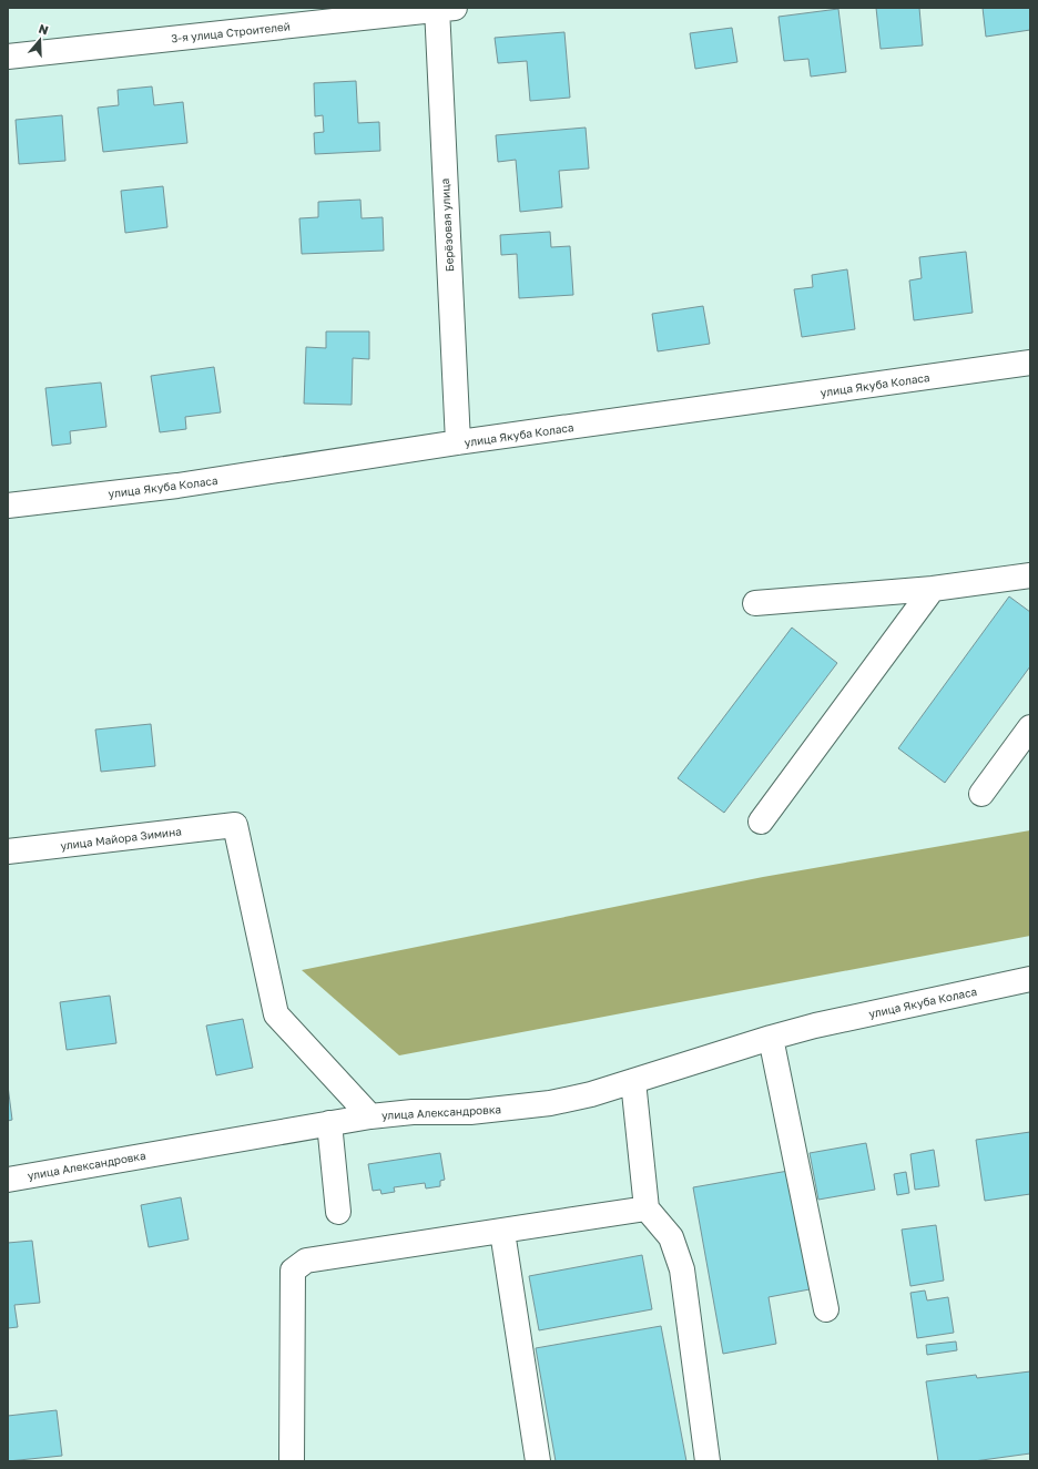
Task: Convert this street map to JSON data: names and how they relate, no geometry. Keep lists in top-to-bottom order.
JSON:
{
  "streets": {
    "street": [
      "3-я улица Строителей",
      "Берёзовая улица",
      "улица Якуба Коласа",
      "улица Майора Зимина",
      "улица Александровка"
    ]
  },
  "crossings": [
    ["3-я улица Строителей", "Берёзовая улица"],
    ["Берёзовая улица", "улица Якуба Коласа"],
    ["улица Якуба Коласа", "улица Александровка"],
    ["улица Майора Зимина", "улица Александровка"]
  ],
  "north": "top"
}
